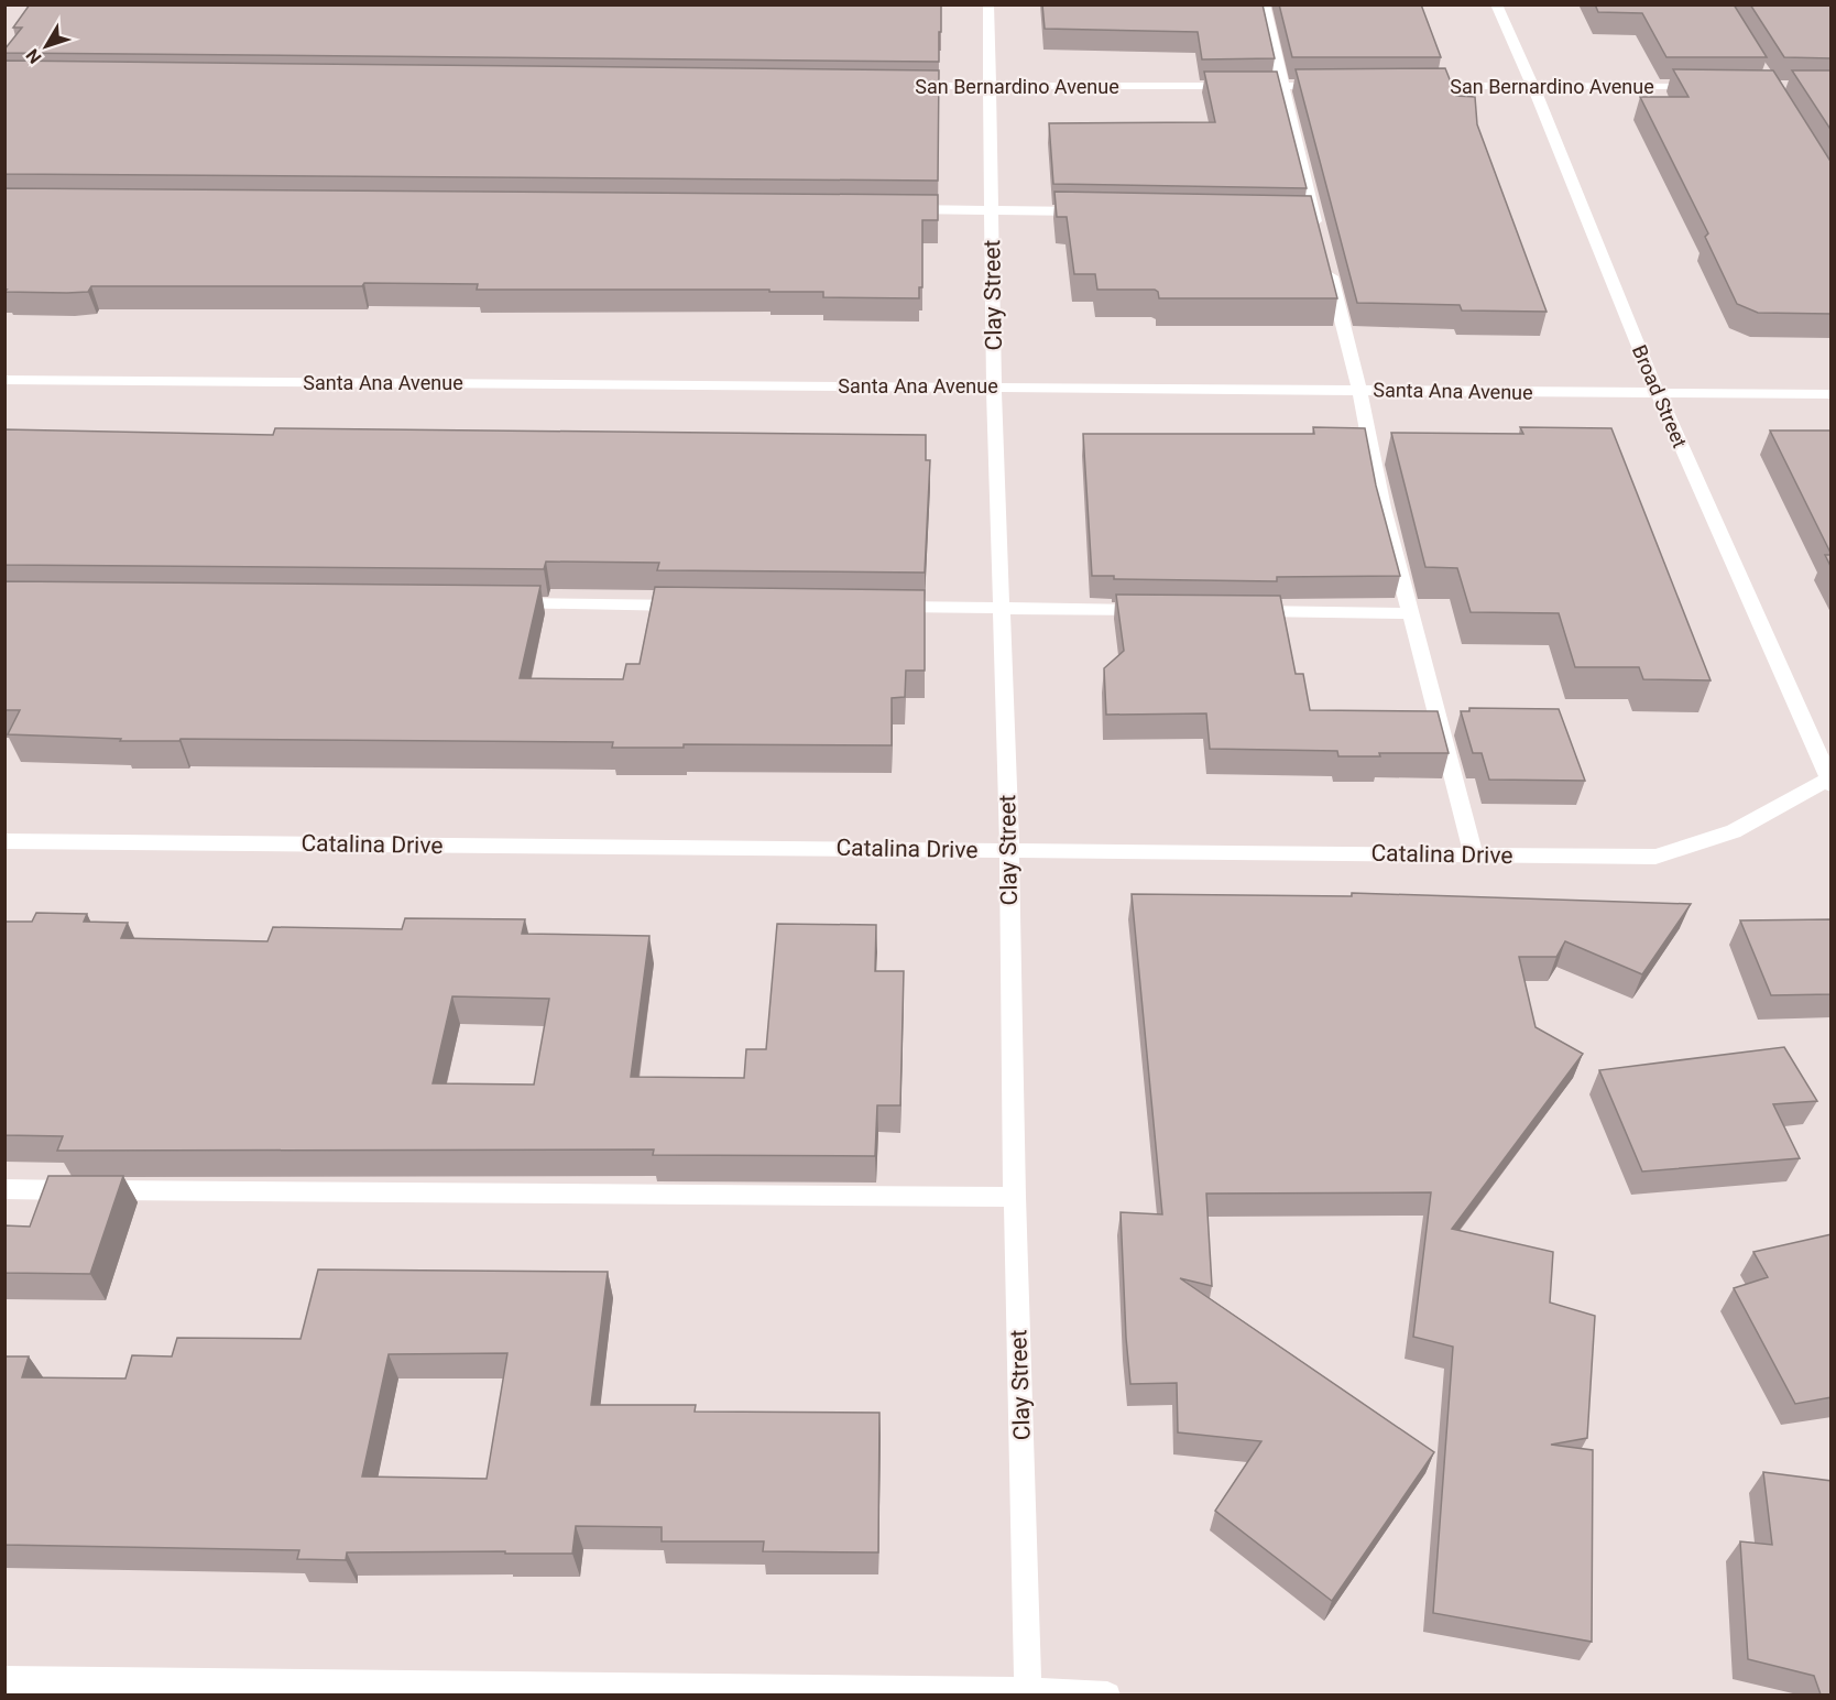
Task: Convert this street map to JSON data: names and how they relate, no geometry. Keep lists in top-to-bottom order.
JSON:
{
  "streets": {
    "street": [
      "San Bernardino Avenue",
      "Clay Street",
      "Santa Ana Avenue",
      "Broad Street",
      "Catalina Drive"
    ]
  },
  "crossings": [
    ["San Bernardino Avenue", "Clay Street"],
    ["San Bernardino Avenue", "Broad Street"],
    ["Clay Street", "Santa Ana Avenue"],
    ["Clay Street", "Catalina Drive"],
    ["Santa Ana Avenue", "Broad Street"],
    ["Broad Street", "Catalina Drive"]
  ],
  "north": "bottom left"
}
